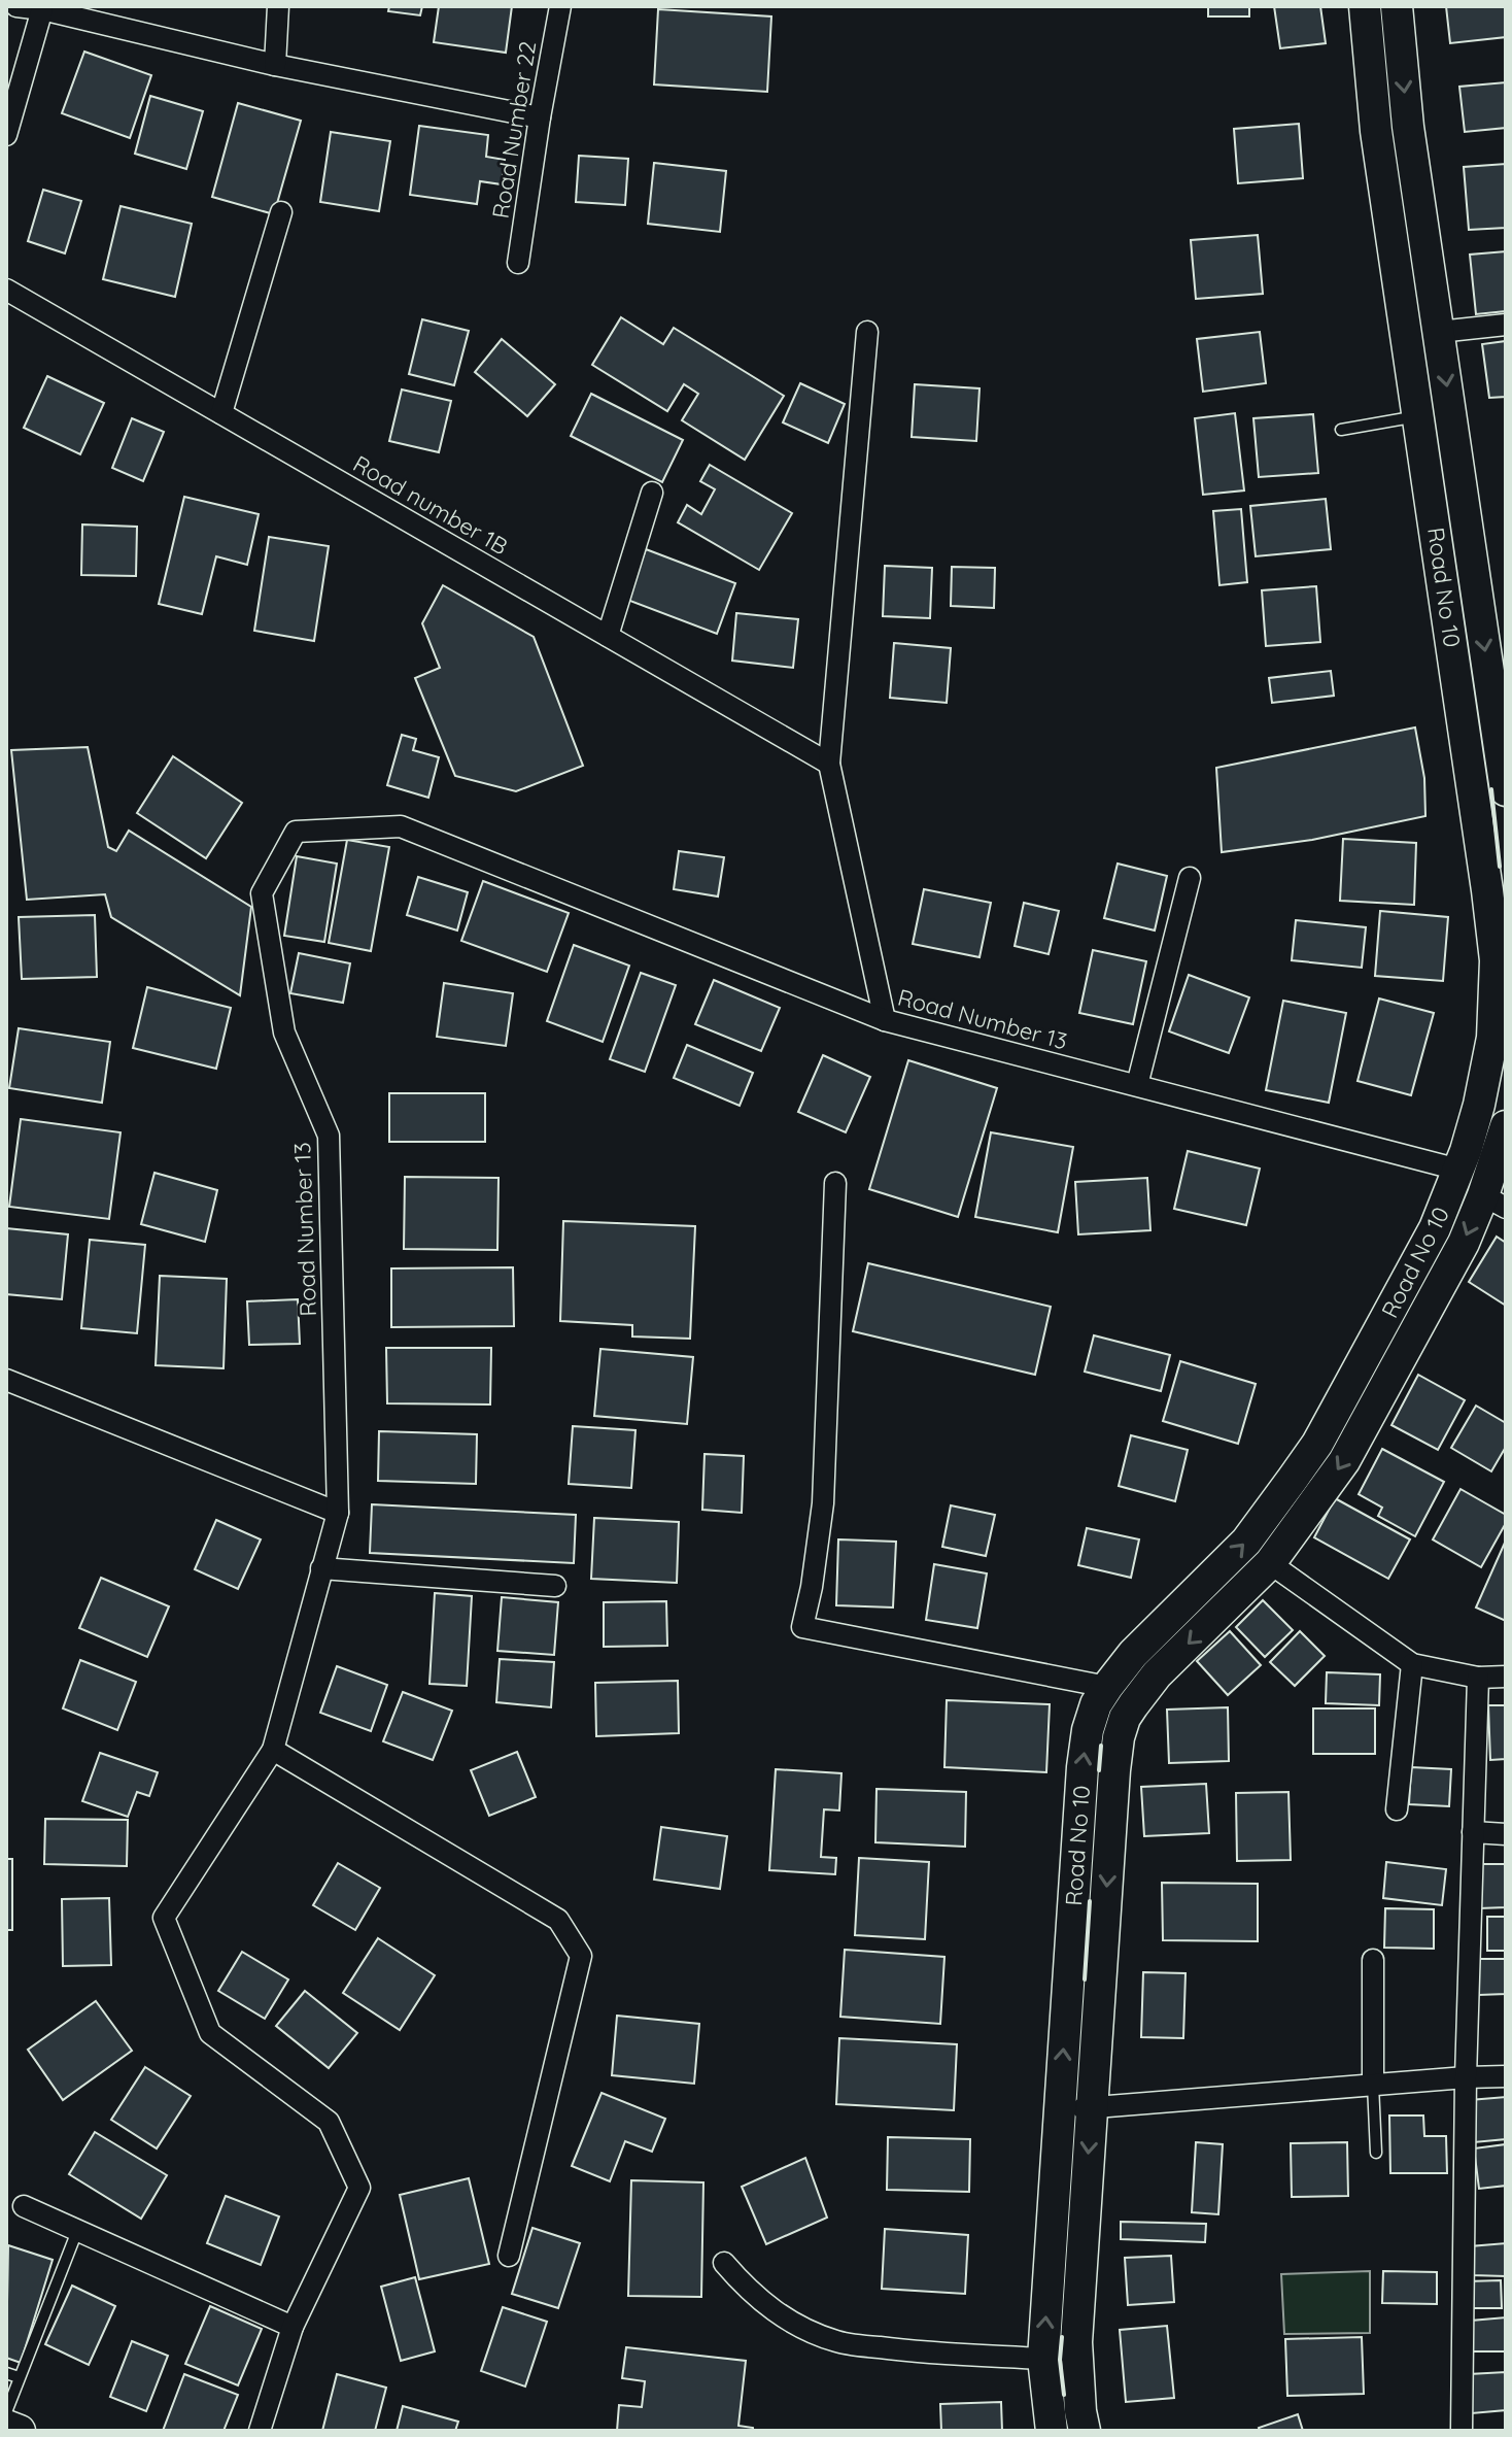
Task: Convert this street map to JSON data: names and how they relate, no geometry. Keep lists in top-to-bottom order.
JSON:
{
  "streets": {
    "main road": ["Road No 10"],
    "street": ["Road Number 22", "Road number 1B", "Road Number 13"]
  },
  "crossings": [
    ["Road No 10", "Road Number 13"]
  ]
}
